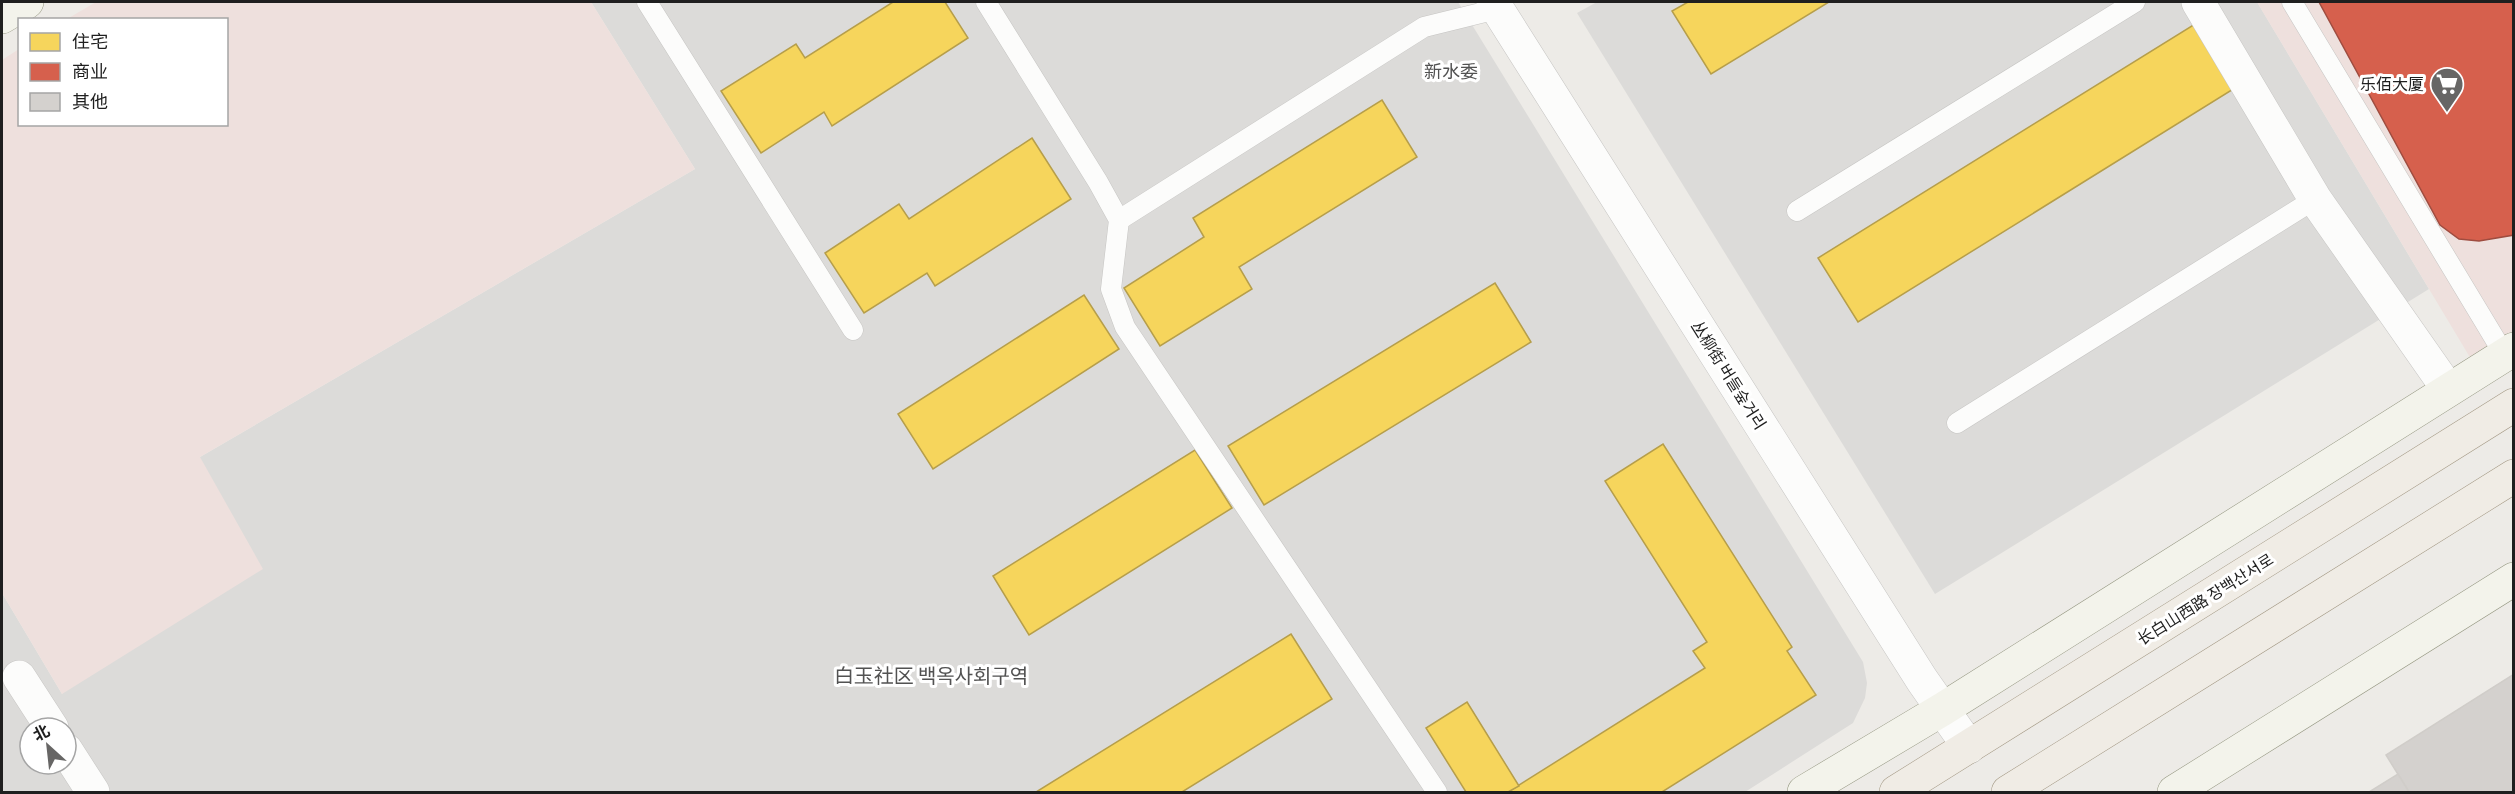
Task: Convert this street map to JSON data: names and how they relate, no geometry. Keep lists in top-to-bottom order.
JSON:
{
  "streets": {
    "main road": ["长白山西路 장백산서로"],
    "street": ["丛柳街 버들숲거리"]
  },
  "crossings": [
    ["丛柳街 버들숲거리", "长白山西路 장백산서로"]
  ],
  "districts": ["新水委", "白玉社区 백옥사회구역"],
  "places": {
    "supermarket": ["乐佰大厦"]
  },
  "legend": ["住宅", "商业", "其他"],
  "north": "top left"
}
